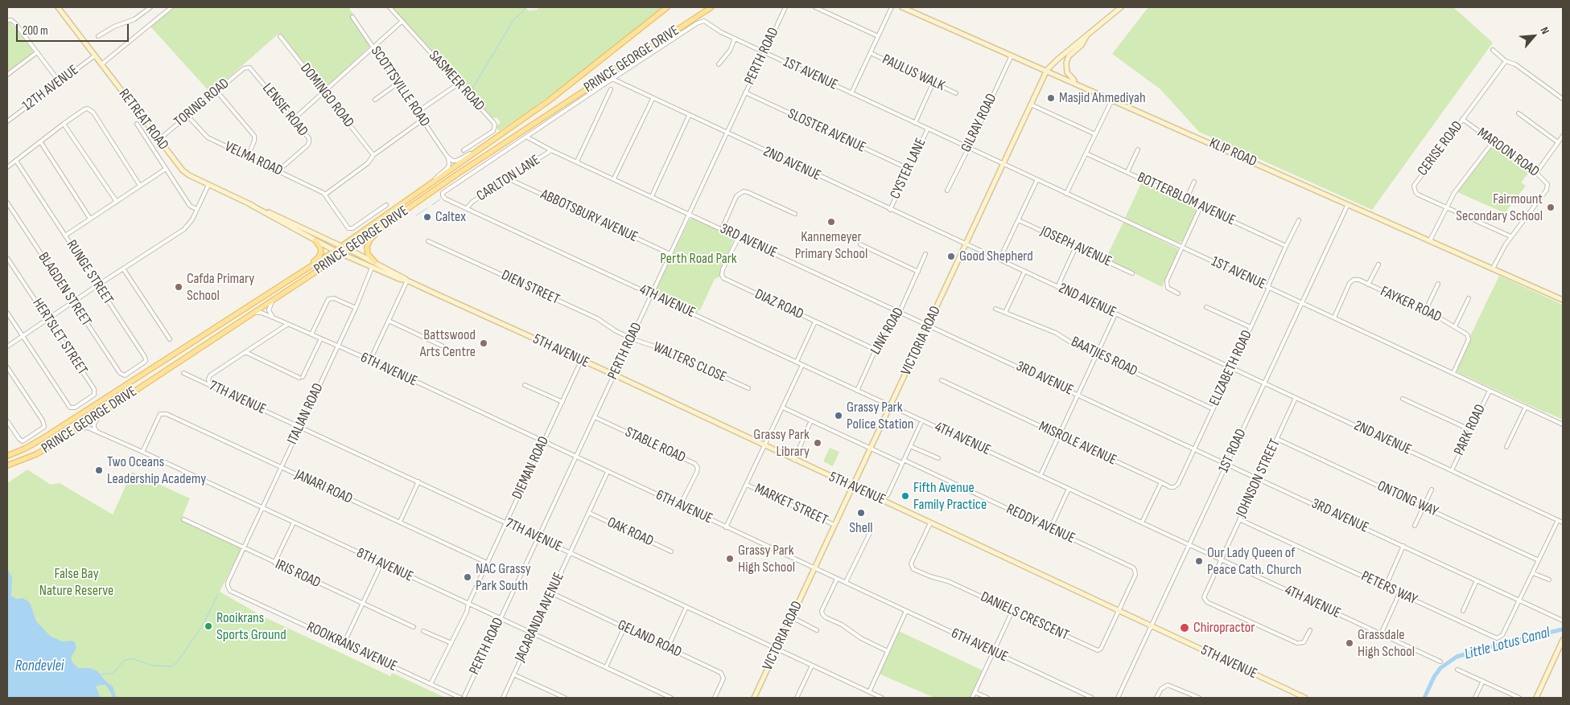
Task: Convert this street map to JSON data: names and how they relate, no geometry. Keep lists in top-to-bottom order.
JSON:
{
  "streets": {
    "main road": ["PRINCE GEORGE DRIVE"],
    "street": [
      "PERTH ROAD",
      "PAULUS WALK",
      "1ST AVENUE",
      "SASMEER ROAD",
      "SCOTTSVILLE ROAD",
      "12TH AVENUE",
      "DOMINGO ROAD",
      "TORING ROAD",
      "LENSIE ROAD",
      "RETREAT ROAD",
      "GILRAY ROAD",
      "SLOSTER AVENUE",
      "CERISE ROAD",
      "KLIP ROAD",
      "MAROON ROAD",
      "VELMA ROAD",
      "2ND AVENUE",
      "CYSTER LANE",
      "CARLTON LANE",
      "BOTTERBLOM AVENUE",
      "ABBOTSBURY AVENUE",
      "3RD AVENUE",
      "JOSEPH AVENUE",
      "RUNGE STREET",
      "DIEN STREET",
      "BLAGDEN STREET",
      "4TH AVENUE",
      "DIAZ ROAD",
      "FAYKER ROAD",
      "LINK ROAD",
      "HERTSLET STREET",
      "VICTORIA ROAD",
      "5TH AVENUE",
      "BAATJIES ROAD",
      "WALTERS CLOSE",
      "ELIZABETH ROAD",
      "6TH AVENUE",
      "7TH AVENUE",
      "ITALIAN ROAD",
      "PARK ROAD",
      "MISROLE AVENUE",
      "STABLE ROAD",
      "1ST ROAD",
      "DIEMAN ROAD",
      "JOHNSON STREET",
      "JANARI ROAD",
      "ONTONG WAY",
      "MARKET STREET",
      "REDDY AVENUE",
      "OAK ROAD",
      "8TH AVENUE",
      "IRIS ROAD",
      "PETERS WAY",
      "DANIELS CRESCENT",
      "JACARANDA AVENUE",
      "GELAND ROAD",
      "ROOIKRANS AVENUE"
    ]
  },
  "crossings": [
    ["PERTH ROAD", "1ST AVENUE"],
    ["PERTH ROAD", "SLOSTER AVENUE"],
    ["PERTH ROAD", "2ND AVENUE"],
    ["PERTH ROAD", "ABBOTSBURY AVENUE"],
    ["PERTH ROAD", "3RD AVENUE"],
    ["PERTH ROAD", "DIEN STREET"],
    ["PERTH ROAD", "4TH AVENUE"],
    ["PERTH ROAD", "5TH AVENUE"],
    ["PERTH ROAD", "WALTERS CLOSE"],
    ["PERTH ROAD", "6TH AVENUE"],
    ["PERTH ROAD", "7TH AVENUE"],
    ["PERTH ROAD", "STABLE ROAD"],
    ["PERTH ROAD", "8TH AVENUE"],
    ["PRINCE GEORGE DRIVE", "RETREAT ROAD"],
    ["PRINCE GEORGE DRIVE", "5TH AVENUE"],
    ["PRINCE GEORGE DRIVE", "6TH AVENUE"],
    ["PRINCE GEORGE DRIVE", "8TH AVENUE"],
    ["1ST AVENUE", "GILRAY ROAD"],
    ["1ST AVENUE", "2ND AVENUE"],
    ["1ST AVENUE", "CYSTER LANE"],
    ["1ST AVENUE", "FAYKER ROAD"],
    ["1ST AVENUE", "VICTORIA ROAD"],
    ["1ST AVENUE", "ELIZABETH ROAD"],
    ["1ST AVENUE", "PARK ROAD"],
    ["1ST AVENUE", "1ST ROAD"],
    ["12TH AVENUE", "RETREAT ROAD"],
    ["TORING ROAD", "LENSIE ROAD"],
    ["TORING ROAD", "RETREAT ROAD"],
    ["TORING ROAD", "VELMA ROAD"],
    ["LENSIE ROAD", "VELMA ROAD"],
    ["RETREAT ROAD", "5TH AVENUE"],
    ["GILRAY ROAD", "KLIP ROAD"],
    ["SLOSTER AVENUE", "CYSTER LANE"],
    ["CERISE ROAD", "MAROON ROAD"],
    ["KLIP ROAD", "MAROON ROAD"],
    ["KLIP ROAD", "VICTORIA ROAD"],
    ["KLIP ROAD", "1ST ROAD"],
    ["2ND AVENUE", "CYSTER LANE"],
    ["2ND AVENUE", "VICTORIA ROAD"],
    ["2ND AVENUE", "ELIZABETH ROAD"],
    ["2ND AVENUE", "PARK ROAD"],
    ["2ND AVENUE", "1ST ROAD"],
    ["2ND AVENUE", "JOHNSON STREET"],
    ["CARLTON LANE", "ABBOTSBURY AVENUE"],
    ["CARLTON LANE", "3RD AVENUE"],
    ["CARLTON LANE", "4TH AVENUE"],
    ["BOTTERBLOM AVENUE", "ELIZABETH ROAD"],
    ["3RD AVENUE", "4TH AVENUE"],
    ["3RD AVENUE", "DIAZ ROAD"],
    ["3RD AVENUE", "LINK ROAD"],
    ["3RD AVENUE", "VICTORIA ROAD"],
    ["3RD AVENUE", "ELIZABETH ROAD"],
    ["3RD AVENUE", "MISROLE AVENUE"],
    ["3RD AVENUE", "1ST ROAD"],
    ["3RD AVENUE", "JOHNSON STREET"],
    ["3RD AVENUE", "PETERS WAY"],
    ["RUNGE STREET", "BLAGDEN STREET"],
    ["DIEN STREET", "WALTERS CLOSE"],
    ["4TH AVENUE", "LINK ROAD"],
    ["4TH AVENUE", "VICTORIA ROAD"],
    ["4TH AVENUE", "1ST ROAD"],
    ["4TH AVENUE", "JOHNSON STREET"],
    ["DIAZ ROAD", "LINK ROAD"],
    ["VICTORIA ROAD", "5TH AVENUE"],
    ["VICTORIA ROAD", "6TH AVENUE"],
    ["VICTORIA ROAD", "7TH AVENUE"],
    ["VICTORIA ROAD", "MARKET STREET"],
    ["VICTORIA ROAD", "REDDY AVENUE"],
    ["5TH AVENUE", "ITALIAN ROAD"],
    ["5TH AVENUE", "1ST ROAD"],
    ["5TH AVENUE", "DIEMAN ROAD"],
    ["5TH AVENUE", "REDDY AVENUE"],
    ["5TH AVENUE", "DANIELS CRESCENT"],
    ["BAATJIES ROAD", "ELIZABETH ROAD"],
    ["ELIZABETH ROAD", "MISROLE AVENUE"],
    ["6TH AVENUE", "ITALIAN ROAD"],
    ["6TH AVENUE", "STABLE ROAD"],
    ["6TH AVENUE", "DIEMAN ROAD"],
    ["6TH AVENUE", "JACARANDA AVENUE"],
    ["7TH AVENUE", "ITALIAN ROAD"],
    ["7TH AVENUE", "DIEMAN ROAD"],
    ["7TH AVENUE", "JACARANDA AVENUE"],
    ["ITALIAN ROAD", "JANARI ROAD"],
    ["ITALIAN ROAD", "8TH AVENUE"],
    ["ITALIAN ROAD", "IRIS ROAD"],
    ["ITALIAN ROAD", "ROOIKRANS AVENUE"],
    ["DIEMAN ROAD", "JANARI ROAD"],
    ["DIEMAN ROAD", "8TH AVENUE"],
    ["DIEMAN ROAD", "ROOIKRANS AVENUE"],
    ["JOHNSON STREET", "ONTONG WAY"],
    ["JOHNSON STREET", "PETERS WAY"],
    ["JANARI ROAD", "8TH AVENUE"],
    ["REDDY AVENUE", "DANIELS CRESCENT"],
    ["OAK ROAD", "JACARANDA AVENUE"],
    ["8TH AVENUE", "JACARANDA AVENUE"],
    ["JACARANDA AVENUE", "GELAND ROAD"]
  ],
  "water": ["Little Lotus Canal", "Rondevlei"],
  "parks": ["Perth Road Park", "False Bay Nature Reserve"],
  "places": [
    "Masjid Ahmediyah",
    "Fairmount Secondary School",
    "Caltex",
    "Kannemeyer Primary School",
    "Good Shepherd",
    "Cafda Primary School",
    "Battswood Arts Centre",
    "Grassy Park Police Station",
    "Grassy Park Library",
    "Two Oceans Leadership Academy",
    "Fifth Avenue Family Practice",
    "Shell",
    "Grassy Park High School",
    "Our Lady Queen of Peace Cath. Church",
    "NAC Grassy Park South",
    "Rooikrans Sports Ground",
    "Chiropractor",
    "Grassdale High School"
  ],
  "scale_bar": "200 m",
  "north": "top right"
}
